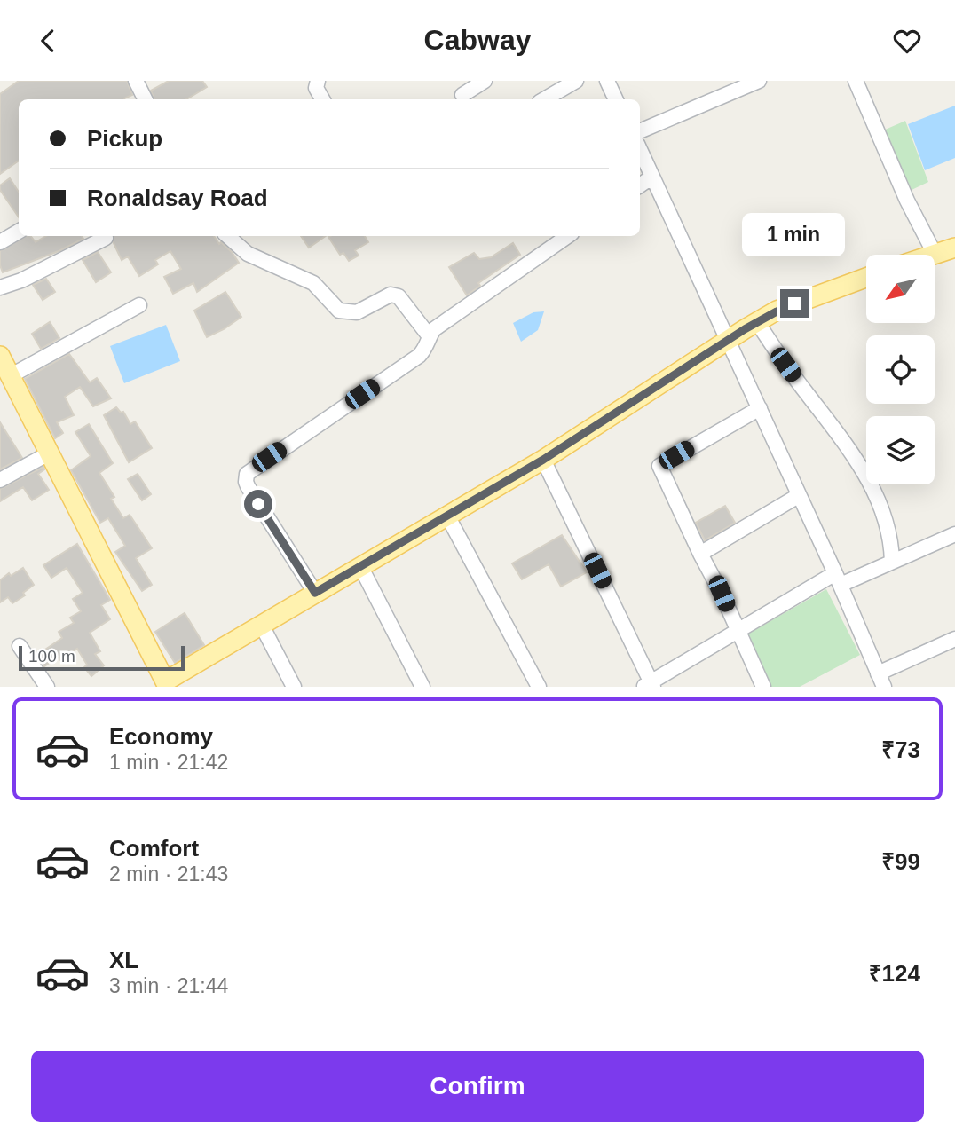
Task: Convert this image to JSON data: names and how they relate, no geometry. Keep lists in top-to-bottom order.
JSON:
{
  "scale_bar": "100 m",
  "north": "bottom left",
  "page": {
    "header": "Cabway",
    "banner": ["Pickup", "Ronaldsay Road"],
    "bubble": "1 min",
    "scale": "100 m",
    "list": [
      {
        "name": "Economy",
        "note": "1 min · 21:42",
        "value": "₹73"
      },
      {
        "name": "Comfort",
        "note": "2 min · 21:43",
        "value": "₹99"
      },
      {
        "name": "XL",
        "note": "3 min · 21:44",
        "value": "₹124"
      }
    ],
    "buttons": "Confirm"
  }
}
